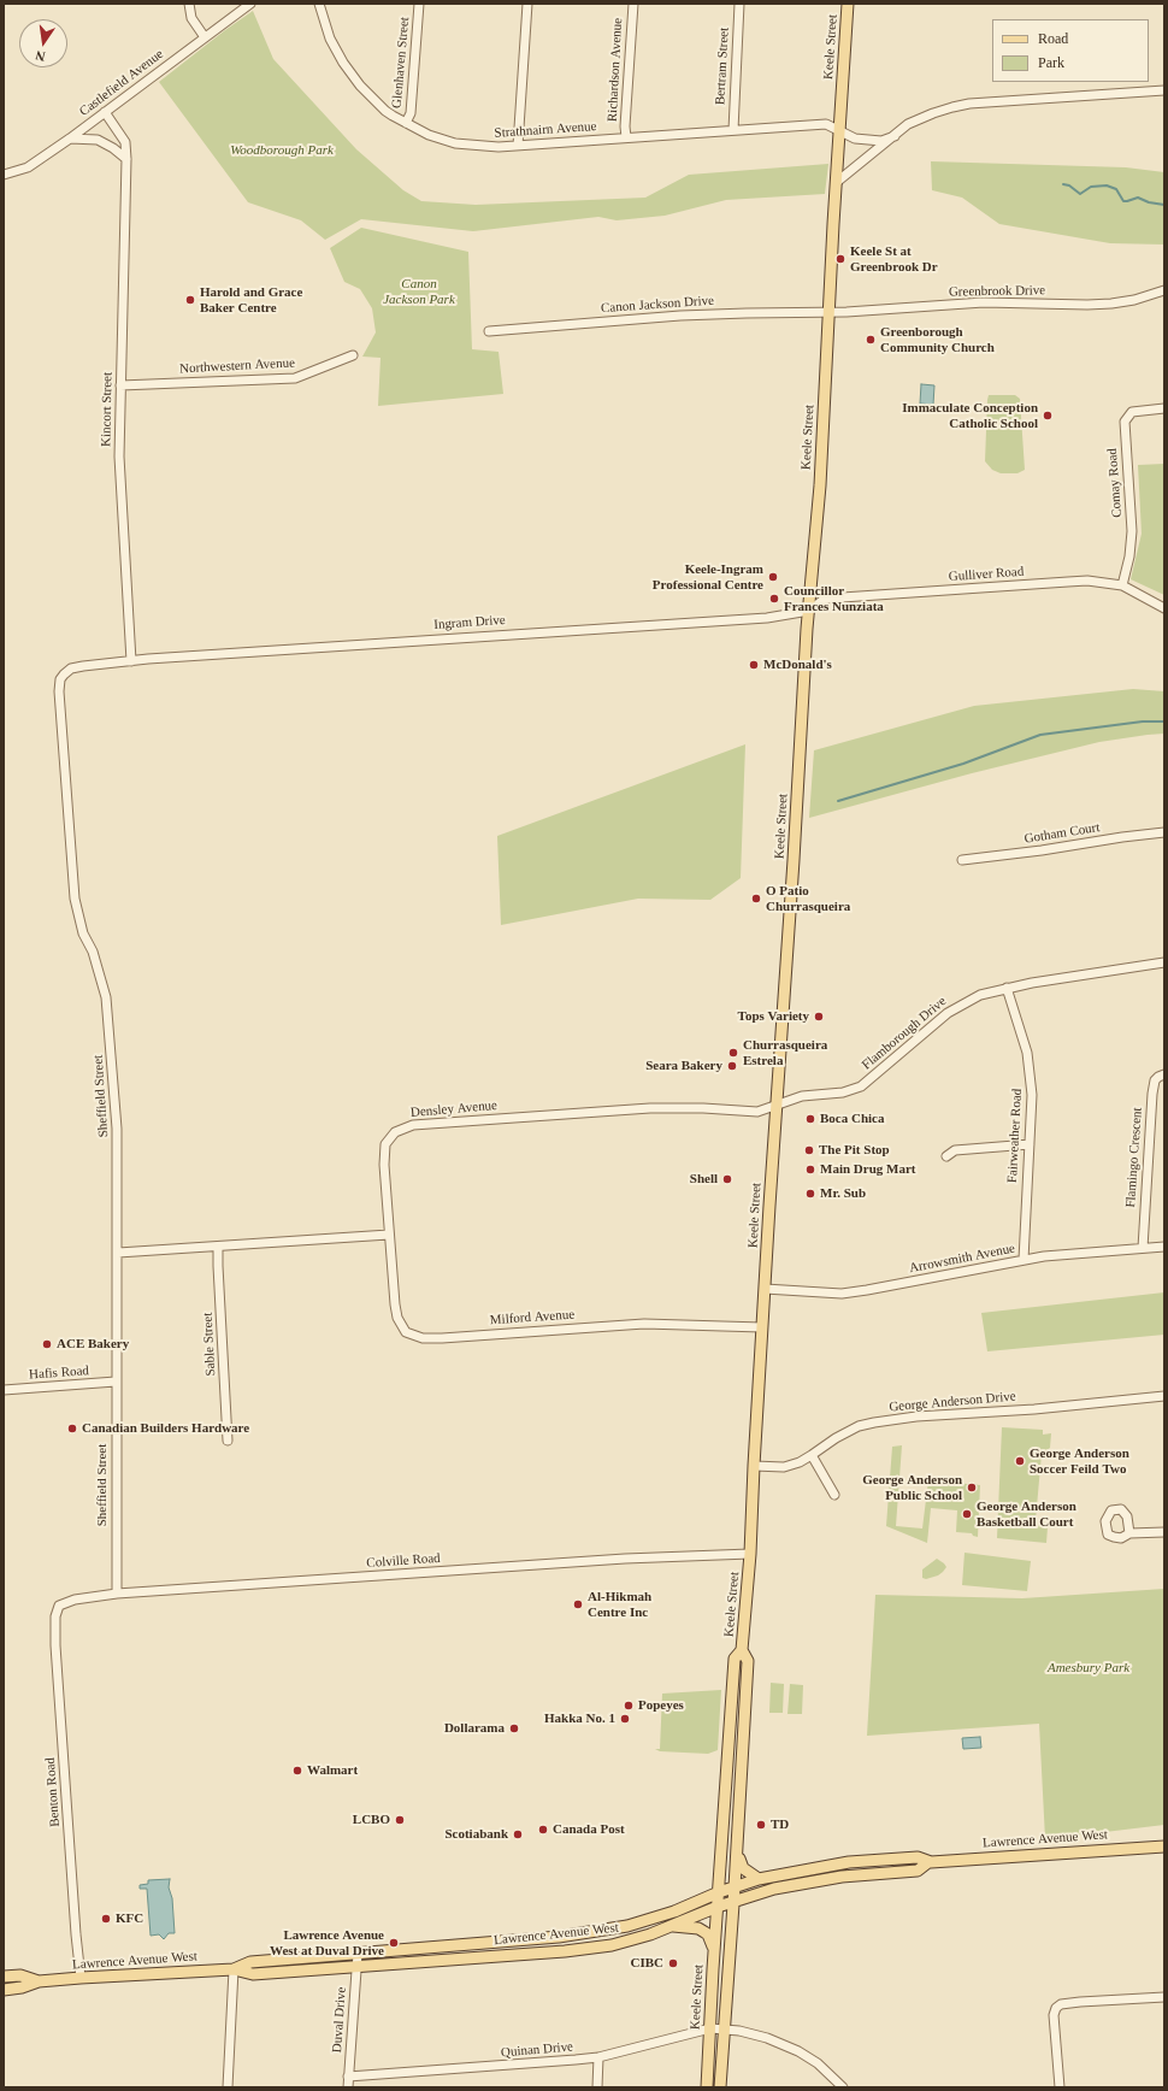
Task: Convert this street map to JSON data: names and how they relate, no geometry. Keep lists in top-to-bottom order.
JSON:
{
  "streets": {
    "main road": ["Keele Street", "Lawrence Avenue West"],
    "street": [
      "Glenhaven Street",
      "Bertram Street",
      "Richardson Avenue",
      "Castlefield Avenue",
      "Strathnairn Avenue",
      "Greenbrook Drive",
      "Canon Jackson Drive",
      "Northwestern Avenue",
      "Kincort Street",
      "Comay Road",
      "Gulliver Road",
      "Ingram Drive",
      "Gotham Court",
      "Flamborough Drive",
      "Sheffield Street",
      "Densley Avenue",
      "Fairweather Road",
      "Flamingo Crescent",
      "Arrowsmith Avenue",
      "Milford Avenue",
      "Sable Street",
      "Hafis Road",
      "George Anderson Drive",
      "Colville Road",
      "Benton Road",
      "Duval Drive",
      "Quinan Drive"
    ]
  },
  "crossings": [
    ["Keele Street", "Strathnairn Avenue"],
    ["Keele Street", "Greenbrook Drive"],
    ["Keele Street", "Canon Jackson Drive"],
    ["Keele Street", "Gulliver Road"],
    ["Keele Street", "Ingram Drive"],
    ["Keele Street", "Flamborough Drive"],
    ["Keele Street", "Densley Avenue"],
    ["Keele Street", "Arrowsmith Avenue"],
    ["Keele Street", "Milford Avenue"],
    ["Keele Street", "George Anderson Drive"],
    ["Keele Street", "Colville Road"],
    ["Keele Street", "Lawrence Avenue West"],
    ["Keele Street", "Quinan Drive"],
    ["Glenhaven Street", "Strathnairn Avenue"],
    ["Bertram Street", "Strathnairn Avenue"],
    ["Richardson Avenue", "Strathnairn Avenue"],
    ["Castlefield Avenue", "Kincort Street"],
    ["Greenbrook Drive", "Canon Jackson Drive"],
    ["Northwestern Avenue", "Kincort Street"],
    ["Kincort Street", "Ingram Drive"],
    ["Kincort Street", "Sheffield Street"],
    ["Comay Road", "Gulliver Road"],
    ["Gulliver Road", "Ingram Drive"],
    ["Ingram Drive", "Sheffield Street"],
    ["Flamborough Drive", "Densley Avenue"],
    ["Flamborough Drive", "Fairweather Road"],
    ["Sheffield Street", "Hafis Road"],
    ["Sheffield Street", "Colville Road"],
    ["Densley Avenue", "Milford Avenue"],
    ["Fairweather Road", "Arrowsmith Avenue"],
    ["Flamingo Crescent", "Arrowsmith Avenue"],
    ["Colville Road", "Benton Road"],
    ["Benton Road", "Lawrence Avenue West"],
    ["Lawrence Avenue West", "Duval Drive"],
    ["Duval Drive", "Quinan Drive"]
  ],
  "parks": ["Woodborough Park", "Canon Jackson Park", "Amesbury Park"],
  "places": [
    "Keele St at Greenbrook Dr",
    "Harold and Grace Baker Centre",
    "Greenborough Community Church",
    "Immaculate Conception Catholic School",
    "Keele-Ingram Professional Centre",
    "Councillor Frances Nunziata",
    "McDonald's",
    "O Patio Churrasqueira",
    "Tops Variety",
    "Churrasqueira Estrela",
    "Seara Bakery",
    "Boca Chica",
    "The Pit Stop",
    "Main Drug Mart",
    "Shell",
    "Mr. Sub",
    "ACE Bakery",
    "Canadian Builders Hardware",
    "George Anderson Soccer Feild Two",
    "George Anderson Public School",
    "George Anderson Basketball Court",
    "Al-Hikmah Centre Inc",
    "Popeyes",
    "Hakka No. 1",
    "Dollarama",
    "Walmart",
    "LCBO",
    "TD",
    "Canada Post",
    "Scotiabank",
    "KFC",
    "Lawrence Avenue West at Duval Drive",
    "CIBC"
  ],
  "legend": ["Road", "Park"],
  "north": "bottom"
}
